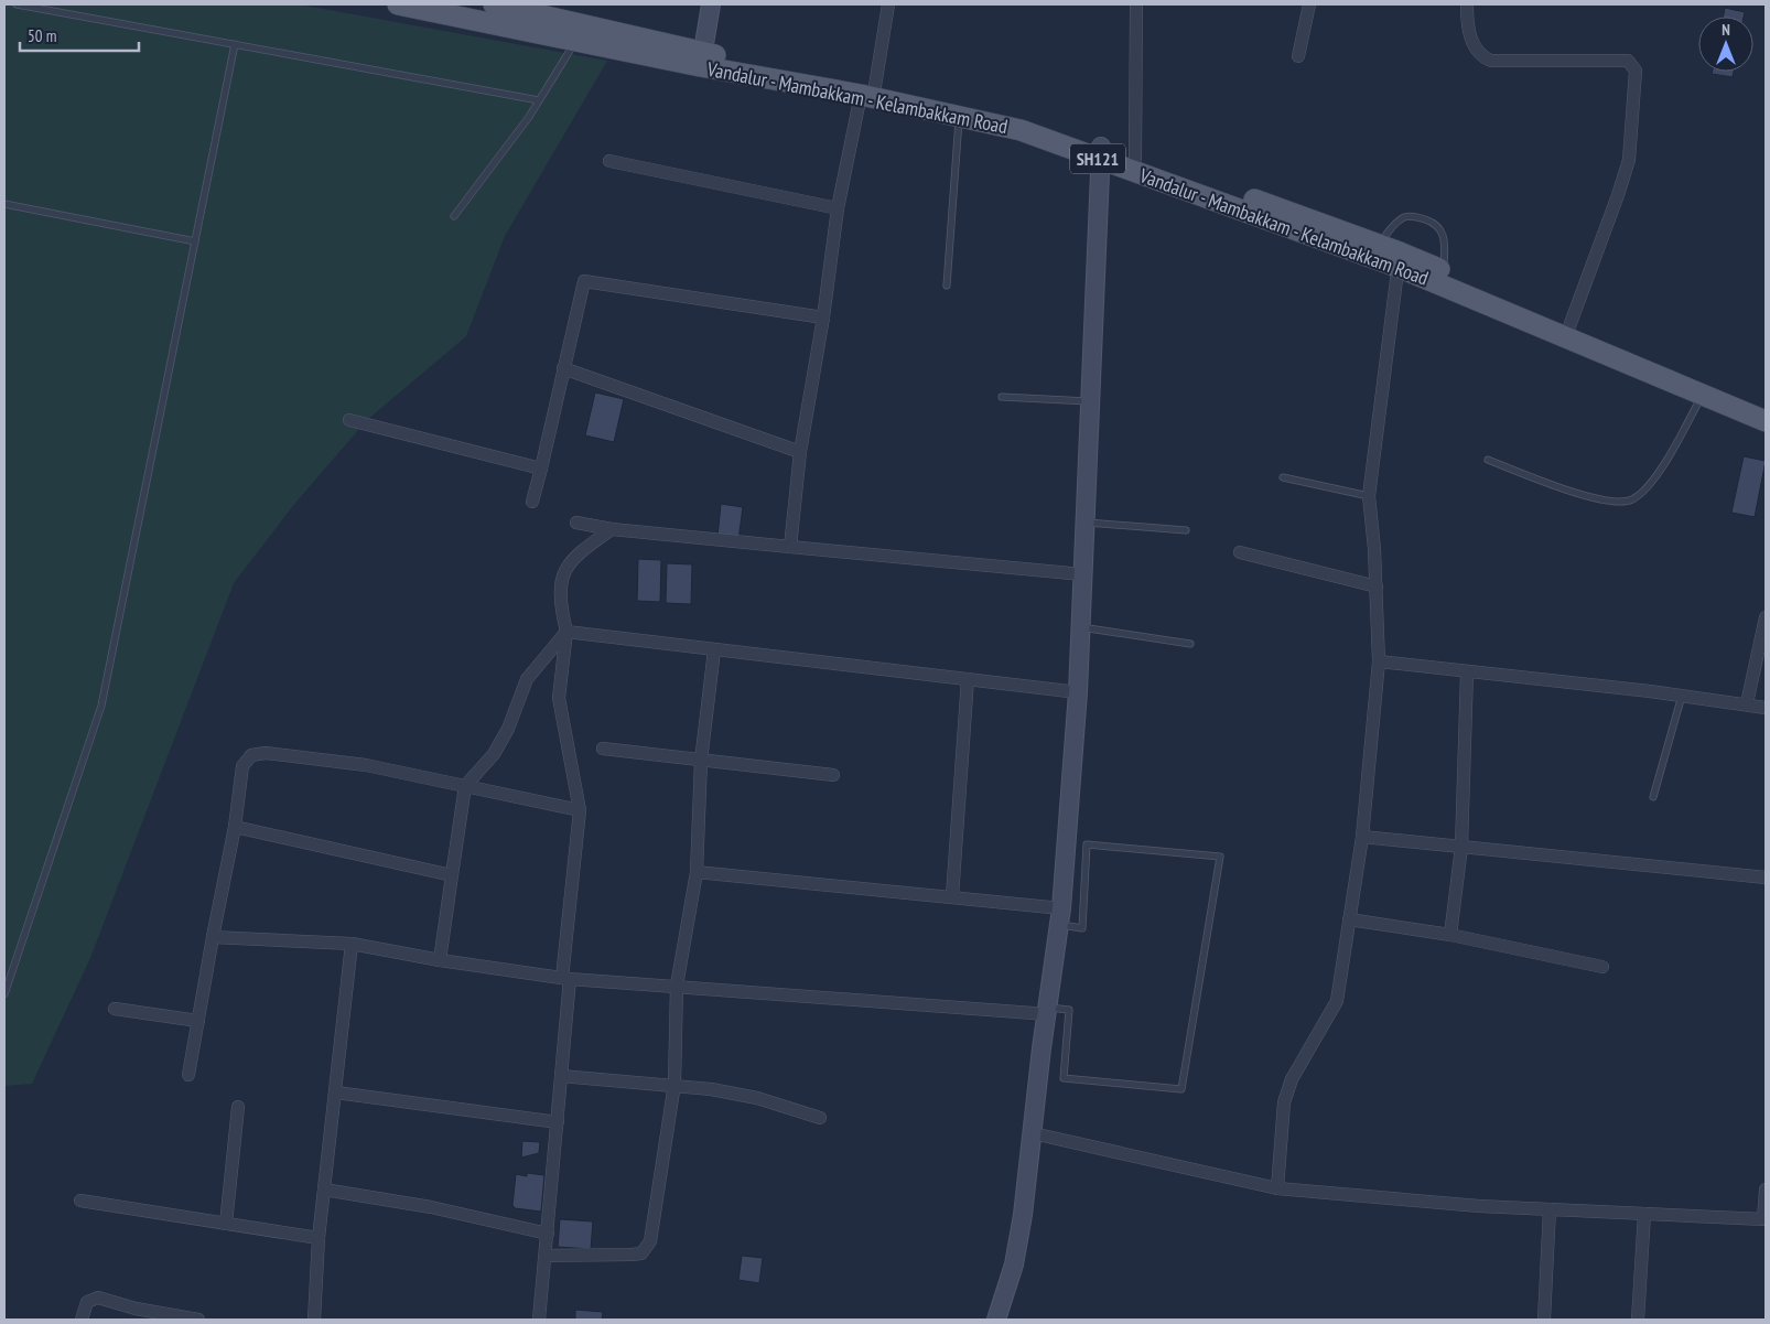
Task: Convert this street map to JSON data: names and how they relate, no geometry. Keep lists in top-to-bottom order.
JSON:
{
  "streets": {
    "main road": ["Vandalur - Mambakkam - Kelambakkam Road", "SH121"]
  },
  "scale_bar": "50 m",
  "north": "top"
}
